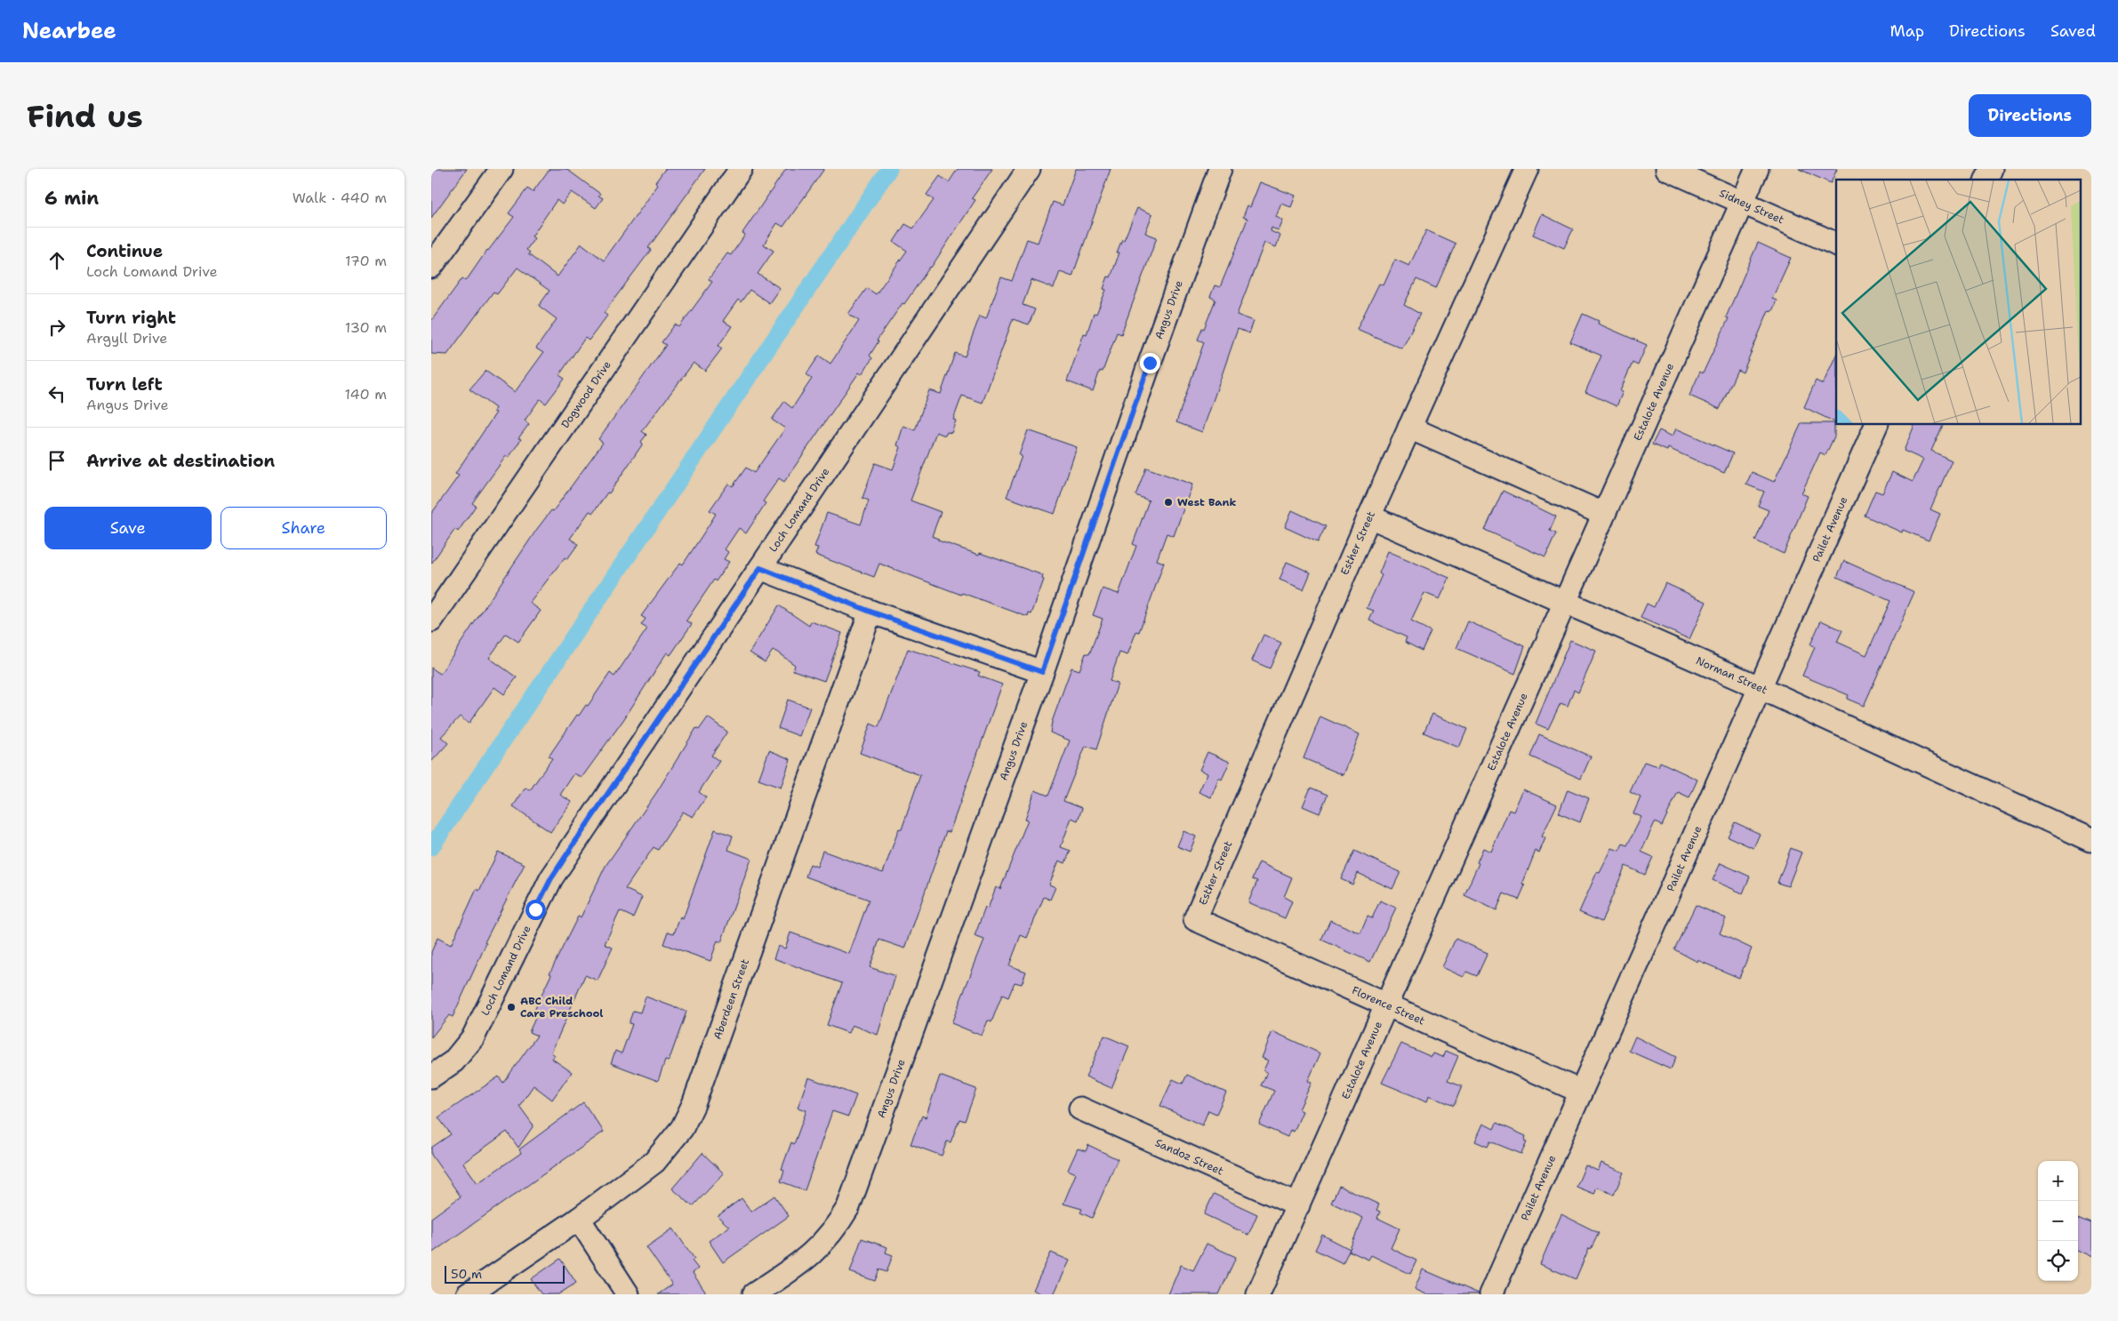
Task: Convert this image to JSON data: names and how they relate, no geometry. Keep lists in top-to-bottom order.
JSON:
{
  "streets": {
    "street": [
      "Sidney Street",
      "Angus Drive",
      "Dogwood Drive",
      "Estalote Avenue",
      "Loch Lomand Drive",
      "Pailet Avenue",
      "Esther Street",
      "Norman Street",
      "Aberdeen Street",
      "Florence Street",
      "Sandoz Street"
    ]
  },
  "crossings": [
    ["Sidney Street", "Estalote Avenue"],
    ["Estalote Avenue", "Norman Street"],
    ["Estalote Avenue", "Florence Street"],
    ["Estalote Avenue", "Sandoz Street"],
    ["Pailet Avenue", "Norman Street"],
    ["Pailet Avenue", "Florence Street"],
    ["Esther Street", "Norman Street"],
    ["Esther Street", "Florence Street"]
  ],
  "places": ["West Bank", "ABC Child Care Preschool"],
  "scale_bar": "50 m",
  "page": {
    "header": "Nearbee",
    "nav": ["Map", "Directions", "Saved"],
    "buttons": [
      "Directions",
      ["Save", "Share"]
    ],
    "title": "Find us",
    "heading": ["6 min", "Walk · 440 m"],
    "list": [
      ["Continue", "Loch Lomand Drive", "170 m"],
      ["Turn right", "Argyll Drive", "130 m"],
      ["Turn left", "Angus Drive", "140 m"],
      "Arrive at destination"
    ],
    "map_buttons": ["+", "−"],
    "scale": "50 m"
  }
}
